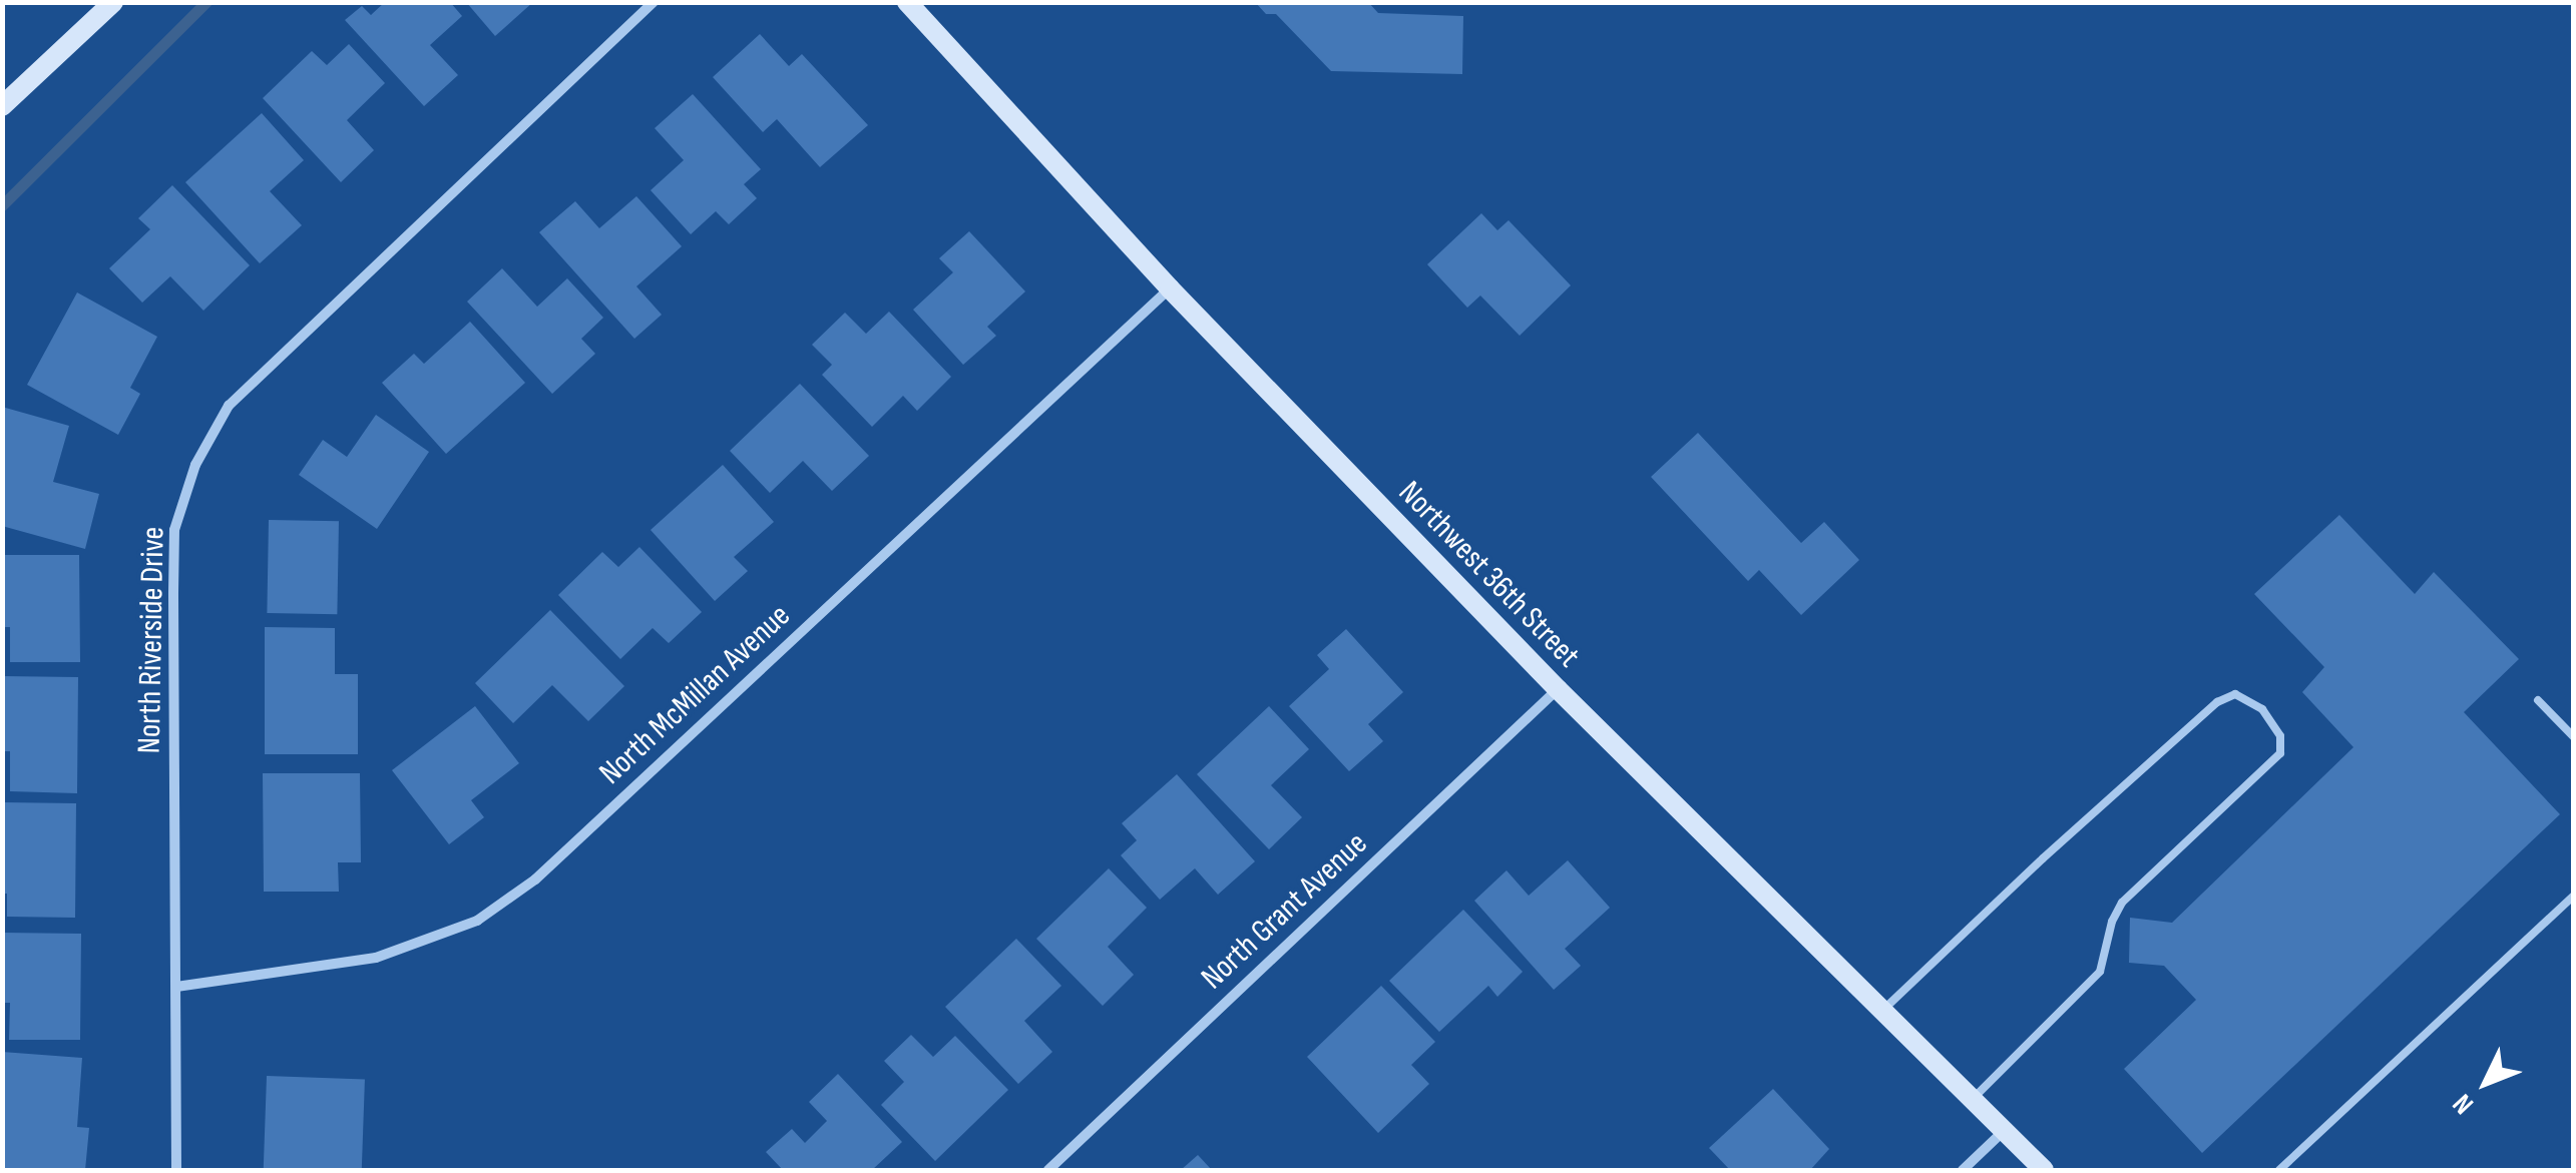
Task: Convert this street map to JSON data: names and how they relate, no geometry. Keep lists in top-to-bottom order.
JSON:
{
  "streets": {
    "street": [
      "Northwest 36th Street",
      "North Riverside Drive",
      "North McMillan Avenue",
      "North Grant Avenue"
    ]
  },
  "crossings": [
    ["Northwest 36th Street", "North McMillan Avenue"],
    ["Northwest 36th Street", "North Grant Avenue"],
    ["North Riverside Drive", "North McMillan Avenue"]
  ],
  "north": "bottom left"
}
